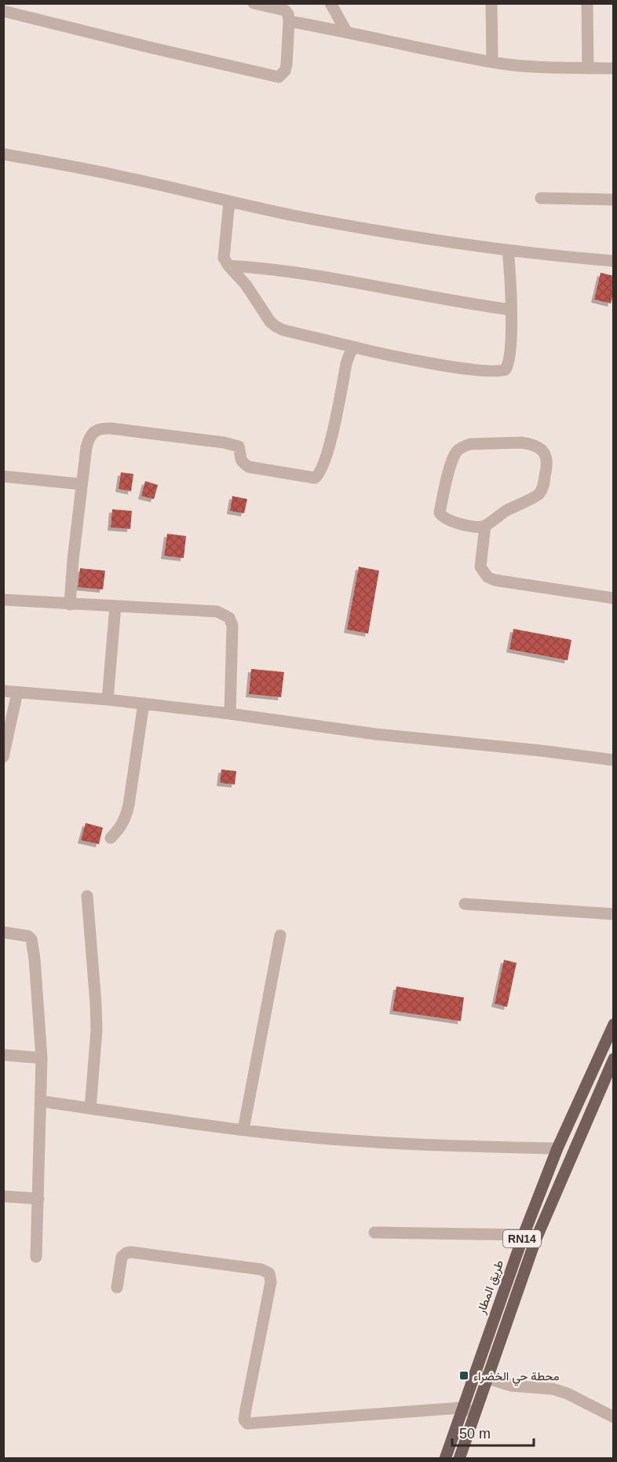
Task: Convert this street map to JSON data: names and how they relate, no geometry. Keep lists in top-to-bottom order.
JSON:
{
  "streets": {
    "main road": ["RN14", "طريق المطار"]
  },
  "places": {
    "transit": ["محطة حي الخضراء"]
  },
  "scale_bar": "50 m"
}
